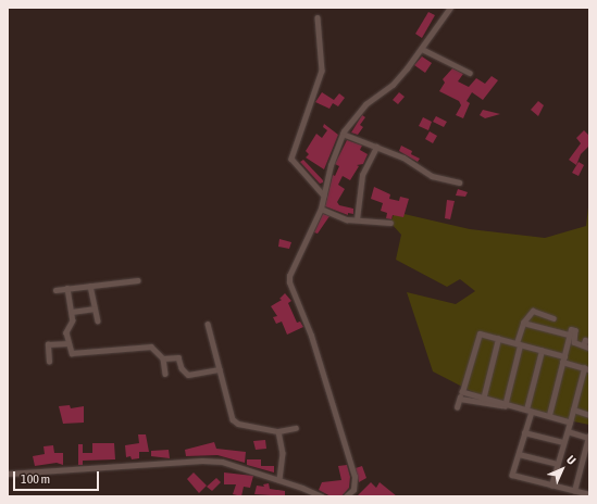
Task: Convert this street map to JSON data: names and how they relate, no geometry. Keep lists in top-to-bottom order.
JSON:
{
  "scale_bar": "100 m",
  "north": "top right"
}
